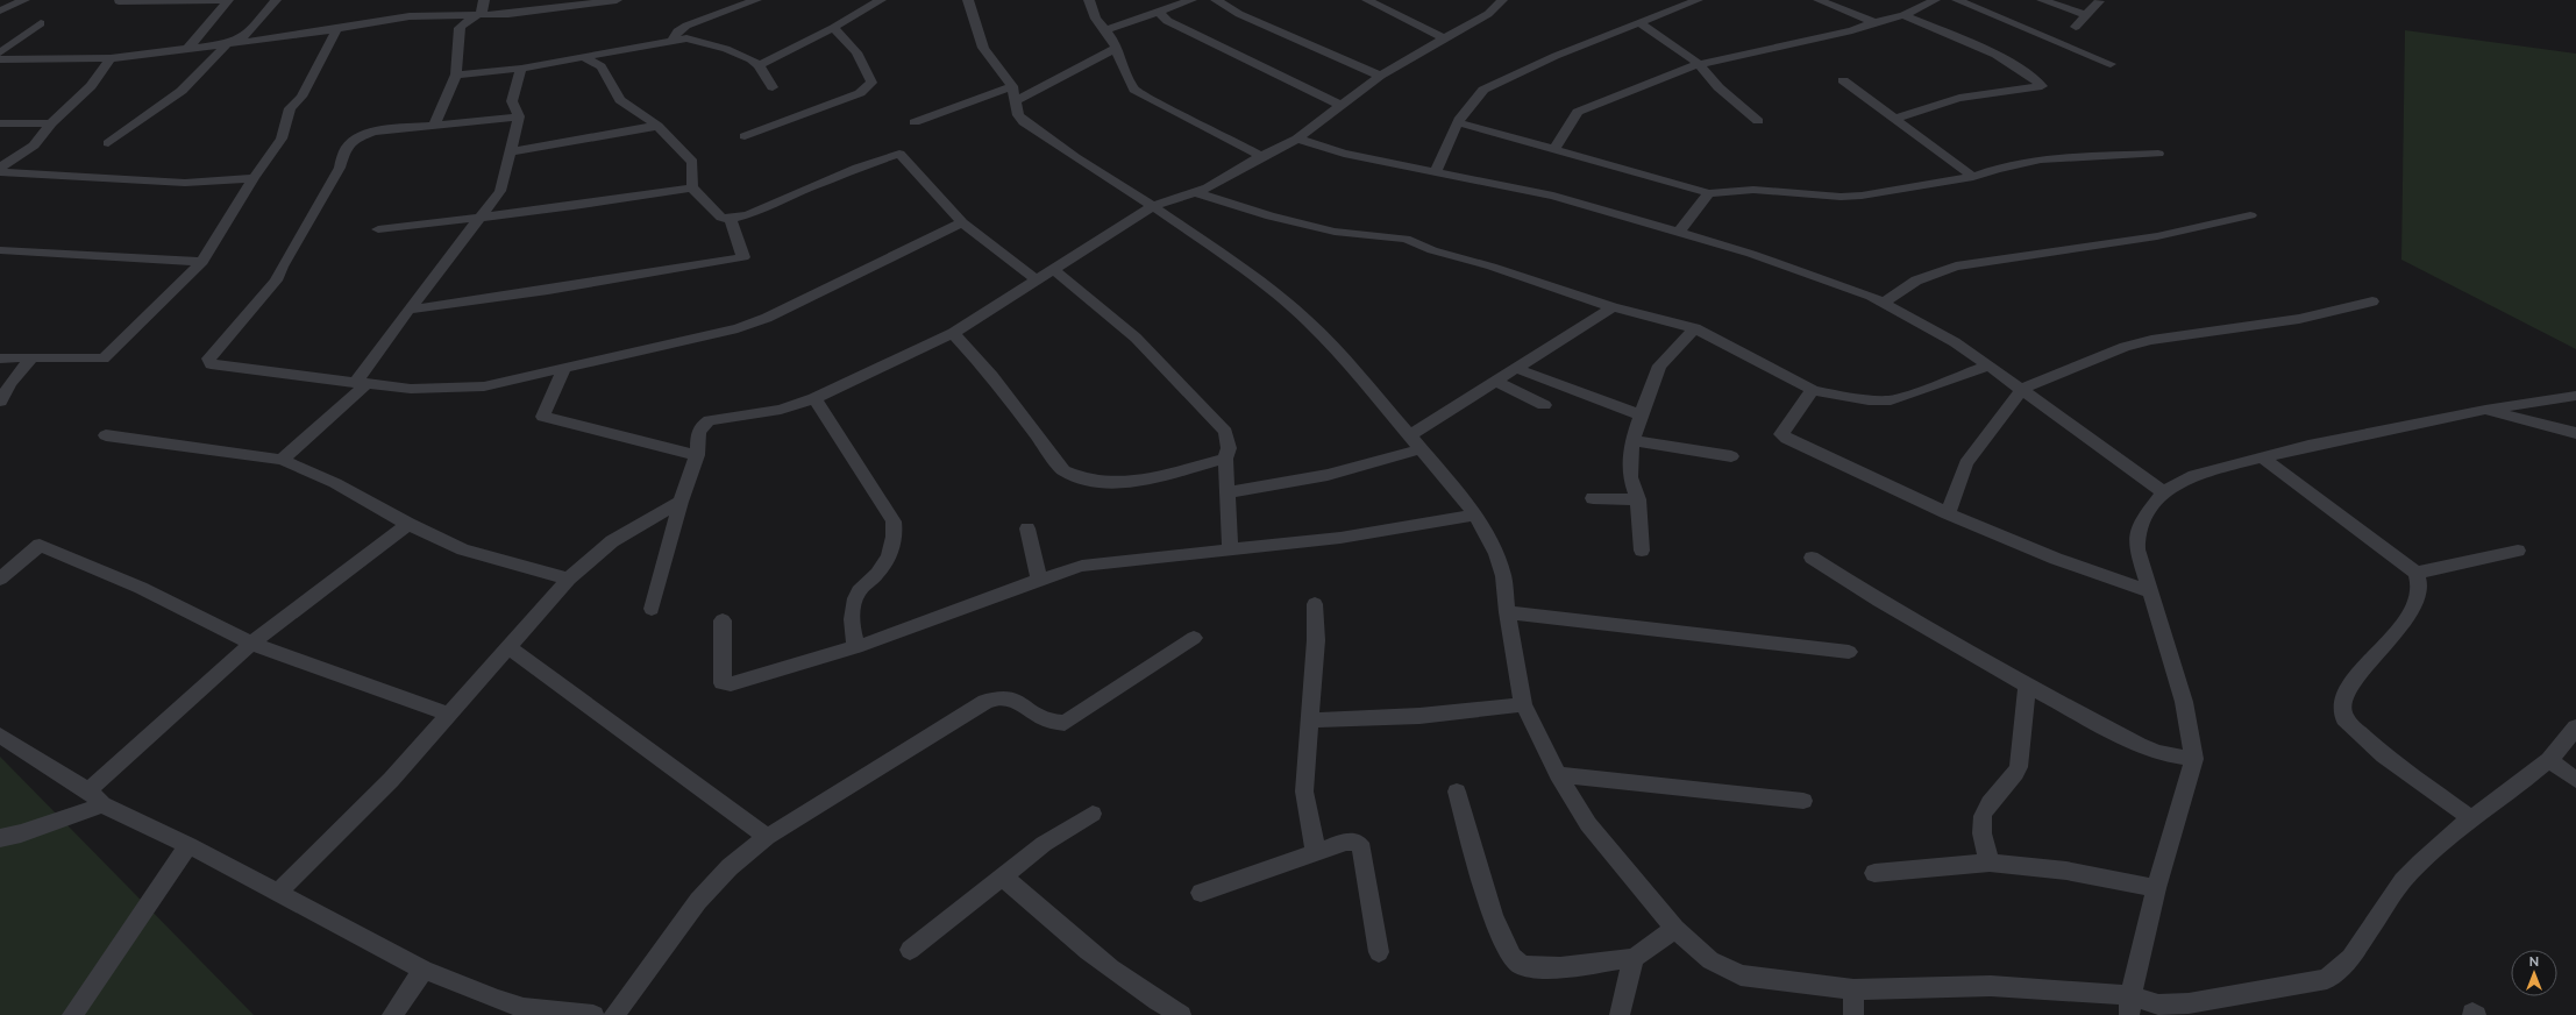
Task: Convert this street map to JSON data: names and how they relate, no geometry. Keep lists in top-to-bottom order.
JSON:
{
  "north": "top"
}
